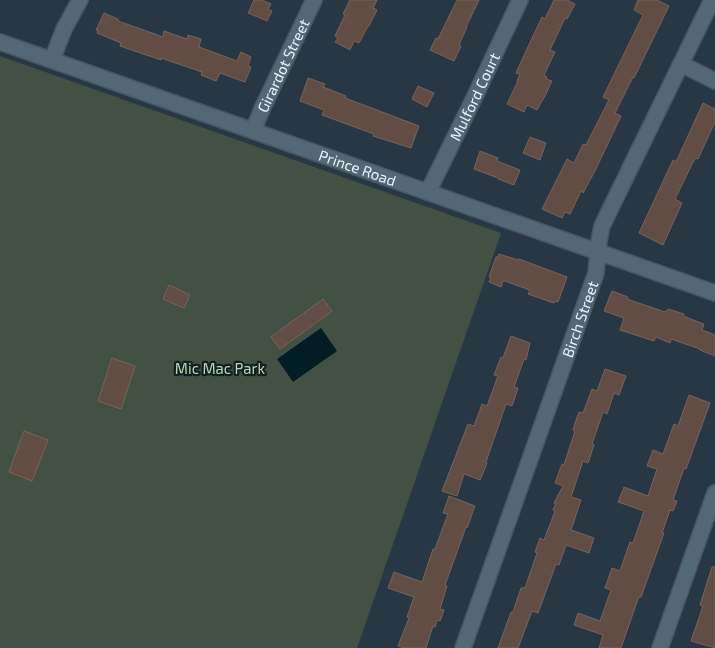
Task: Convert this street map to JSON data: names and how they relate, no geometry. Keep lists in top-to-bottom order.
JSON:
{
  "streets": {
    "street": [
      "Girardot Street",
      "Mulford Court",
      "Prince Road",
      "Birch Street"
    ]
  },
  "crossings": [
    ["Girardot Street", "Prince Road"],
    ["Mulford Court", "Prince Road"],
    ["Prince Road", "Birch Street"]
  ],
  "parks": ["Mic Mac Park"]
}
